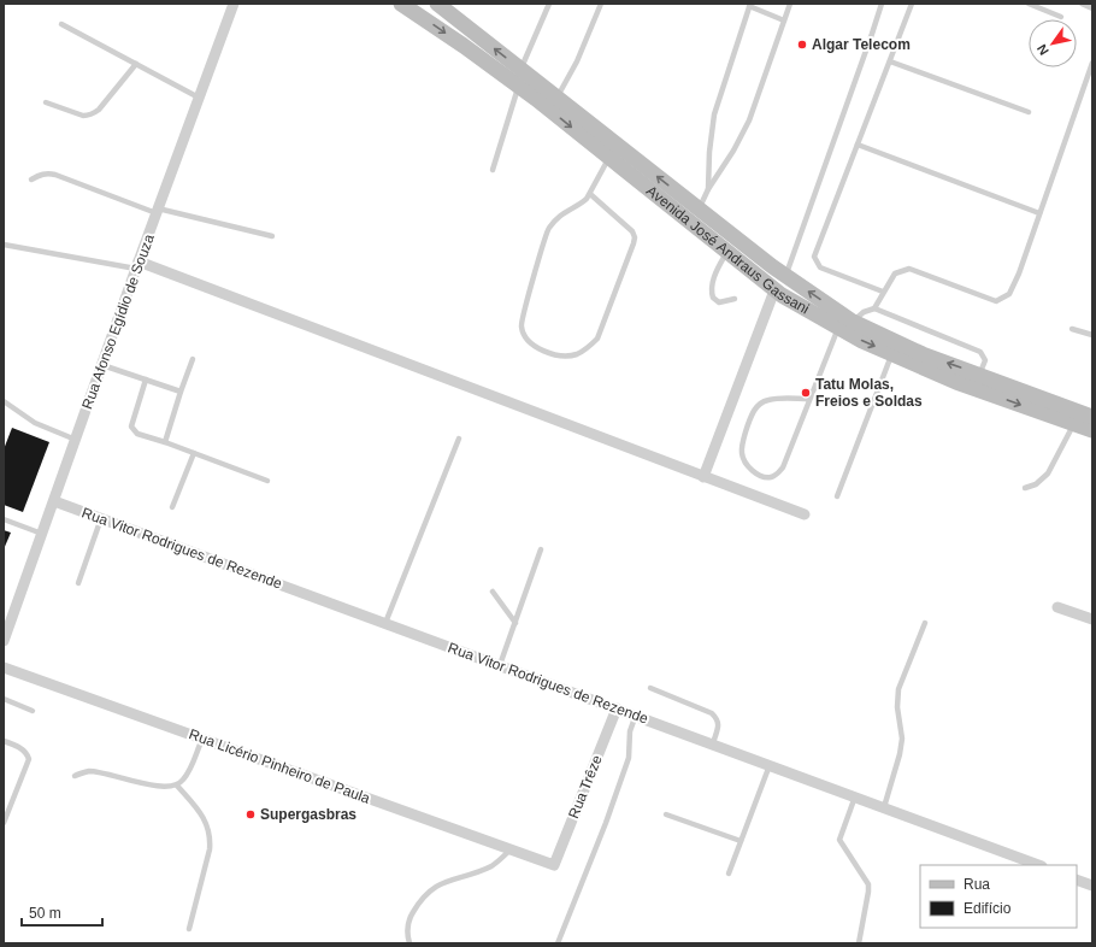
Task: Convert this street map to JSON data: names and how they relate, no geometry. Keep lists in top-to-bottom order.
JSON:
{
  "streets": {
    "main road": ["Avenida José Andraus Gassani"],
    "street": [
      "Rua Afonso Egídio de Souza",
      "Rua Vitor Rodrigues de Rezende",
      "Rua Licério Pinheiro de Paula",
      "Rua Trêze"
    ]
  },
  "crossings": [
    ["Rua Afonso Egídio de Souza", "Rua Vitor Rodrigues de Rezende"],
    ["Rua Vitor Rodrigues de Rezende", "Rua Trêze"],
    ["Rua Licério Pinheiro de Paula", "Rua Trêze"]
  ],
  "places": ["Algar Telecom", "Tatu Molas, Freios e Soldas", "Supergasbras"],
  "legend": ["Rua", "Edifício"],
  "scale_bar": "50 m",
  "north": "bottom left"
}
